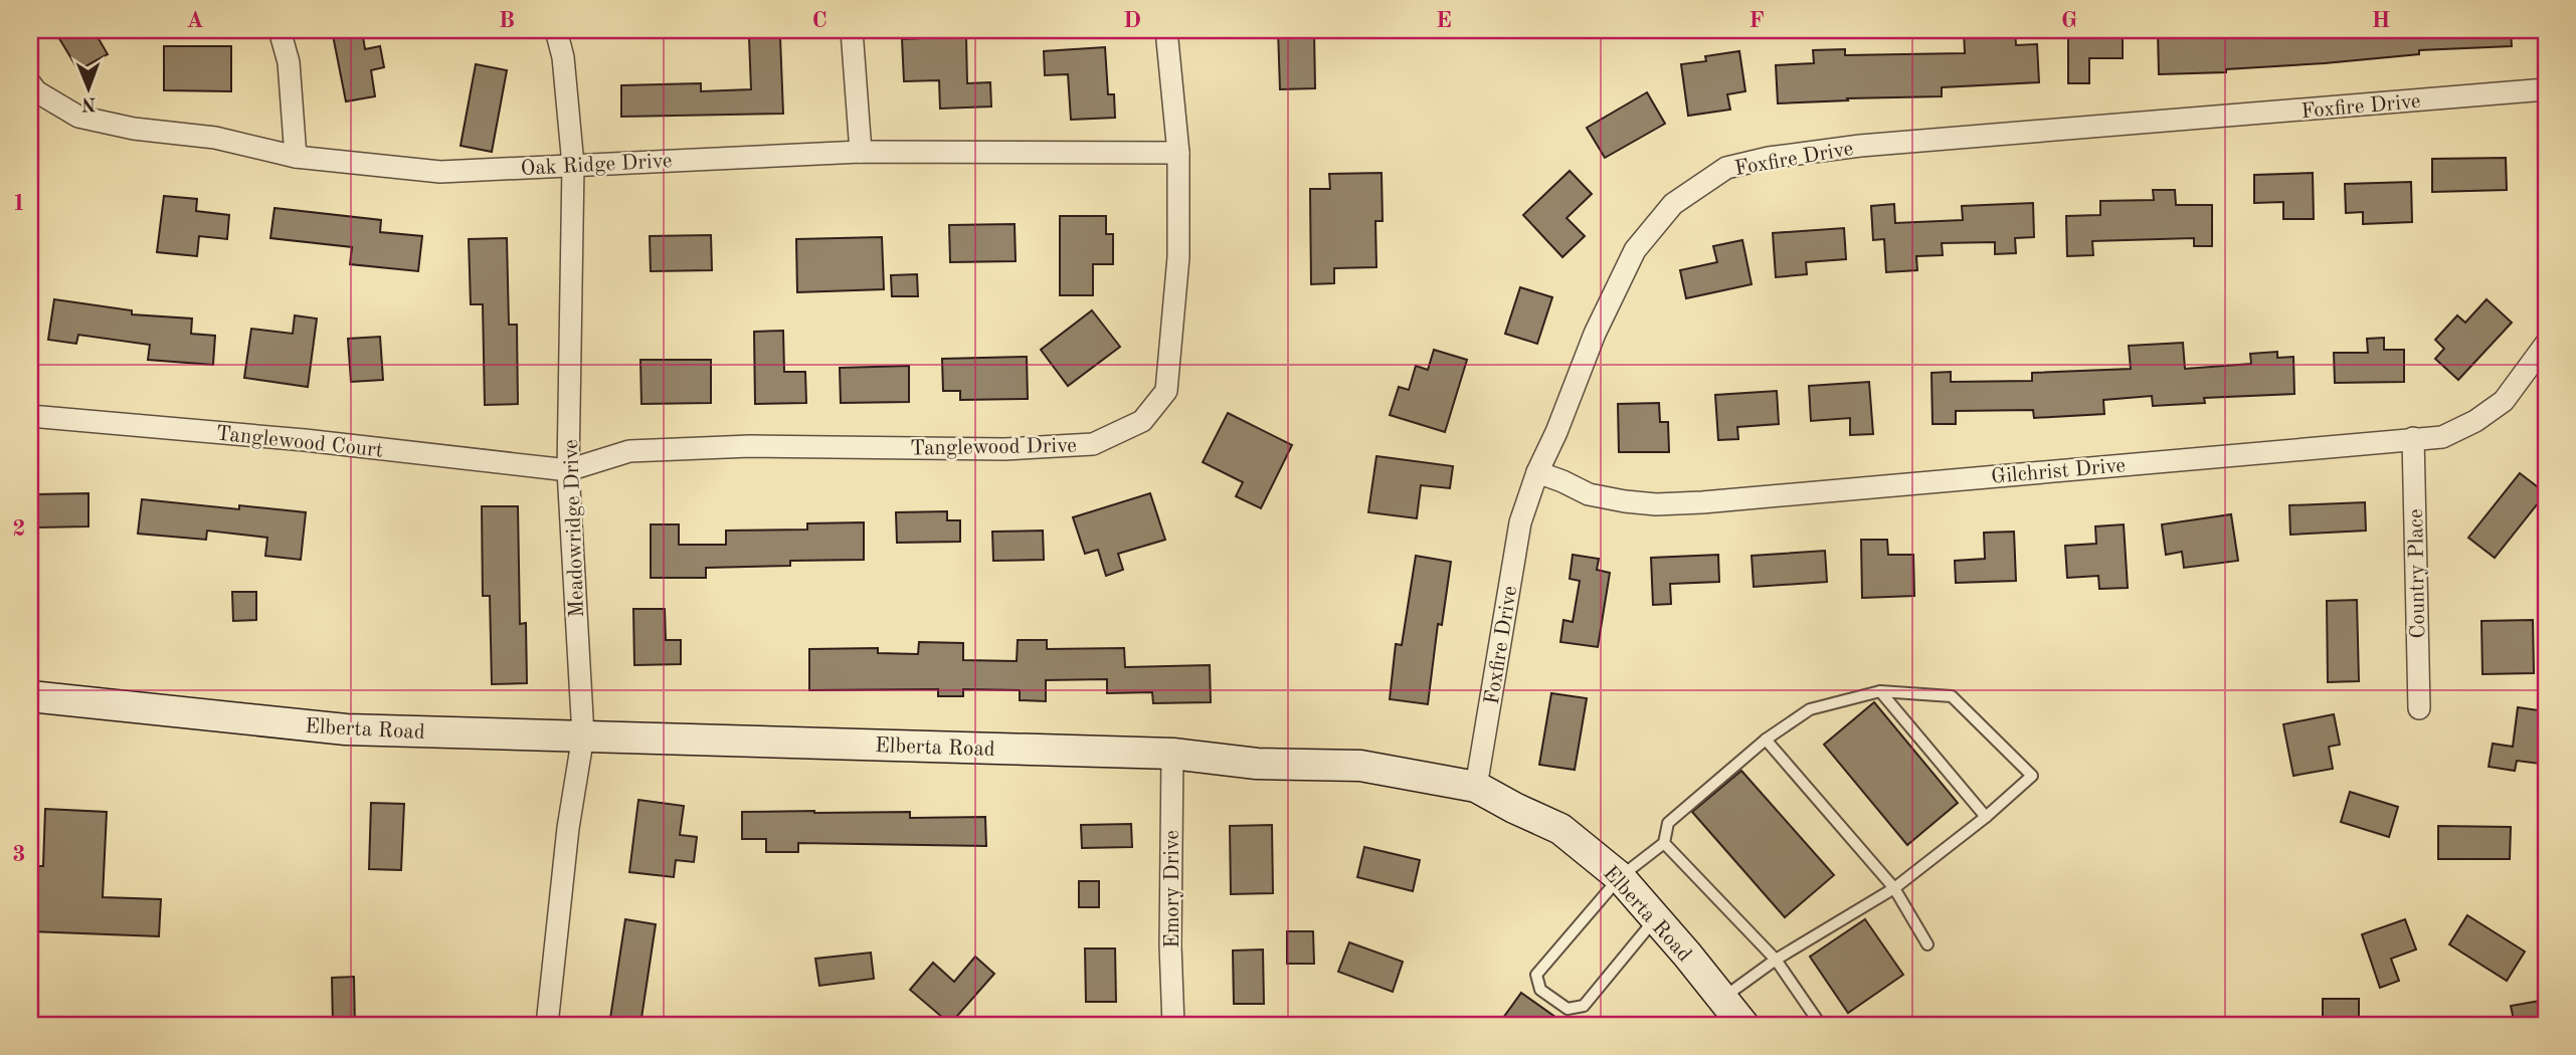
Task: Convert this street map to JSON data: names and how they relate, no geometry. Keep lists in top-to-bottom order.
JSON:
{
  "streets": {
    "street": [
      "Foxfire Drive",
      "Oak Ridge Drive",
      "Tanglewood Court",
      "Tanglewood Drive",
      "Gilchrist Drive",
      "Meadowridge Drive",
      "Country Place",
      "Elberta Road",
      "Emory Drive"
    ]
  },
  "crossings": [
    ["Foxfire Drive", "Gilchrist Drive"],
    ["Foxfire Drive", "Elberta Road"],
    ["Oak Ridge Drive", "Tanglewood Drive"],
    ["Oak Ridge Drive", "Meadowridge Drive"],
    ["Tanglewood Court", "Tanglewood Drive"],
    ["Tanglewood Court", "Meadowridge Drive"],
    ["Tanglewood Drive", "Meadowridge Drive"],
    ["Gilchrist Drive", "Country Place"],
    ["Meadowridge Drive", "Elberta Road"],
    ["Elberta Road", "Emory Drive"]
  ],
  "north": "bottom",
  "grid": {
    "columns": [
      "A",
      "B",
      "C",
      "D",
      "E",
      "F",
      "G",
      "H"
    ],
    "rows": ["1", "2", "3"]
  }
}
